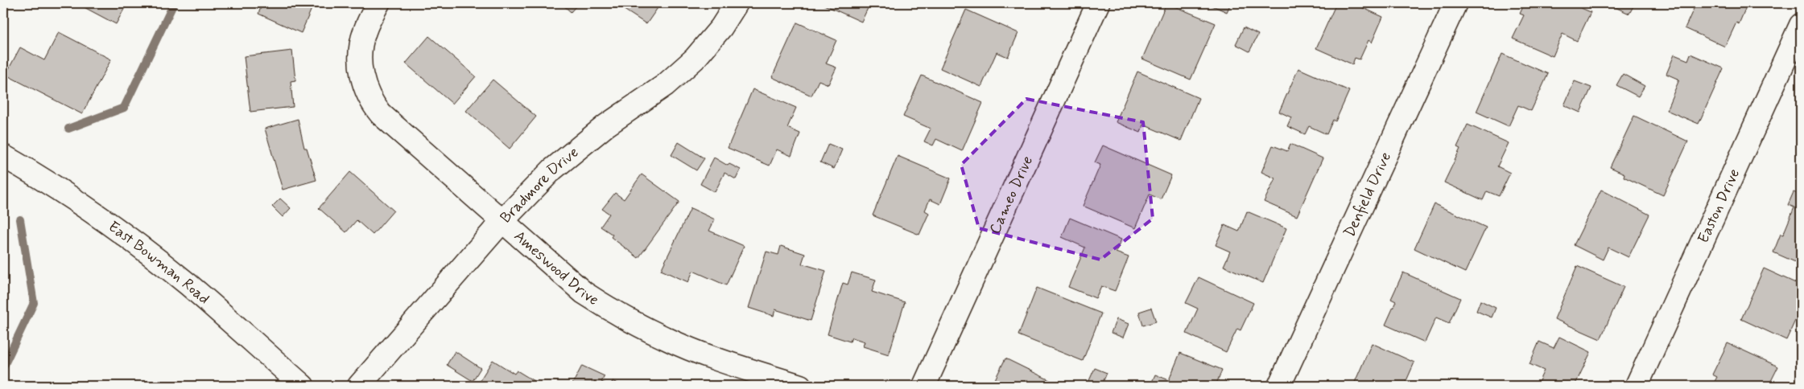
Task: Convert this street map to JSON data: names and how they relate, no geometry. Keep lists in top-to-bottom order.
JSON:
{
  "streets": {
    "street": [
      "Bradmore Drive",
      "Cameo Drive",
      "Denfield Drive",
      "Easton Drive",
      "East Bowman Road",
      "Ameswood Drive"
    ]
  },
  "crossings": [
    ["Bradmore Drive", "Ameswood Drive"]
  ]
}
